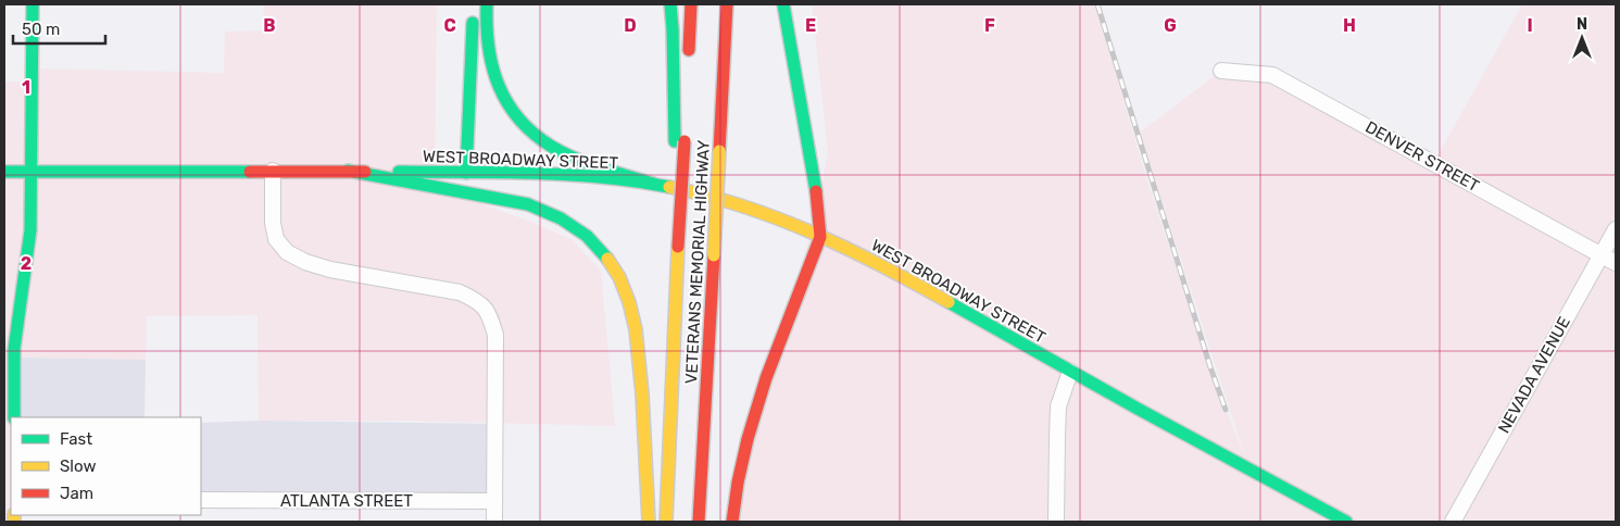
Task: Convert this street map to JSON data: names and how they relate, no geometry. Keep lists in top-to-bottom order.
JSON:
{
  "streets": {
    "main road": ["WEST BROADWAY STREET", "VETERANS MEMORIAL HIGHWAY"],
    "street": ["DENVER STREET", "NEVADA AVENUE", "ATLANTA STREET"]
  },
  "crossings": [
    ["DENVER STREET", "NEVADA AVENUE"]
  ],
  "legend": ["Fast", "Slow", "Jam"],
  "scale_bar": "50 m",
  "north": "top",
  "grid": {
    "columns": [
      "B",
      "C",
      "D",
      "E",
      "F",
      "G",
      "H",
      "I"
    ],
    "rows": ["1", "2"]
  }
}
